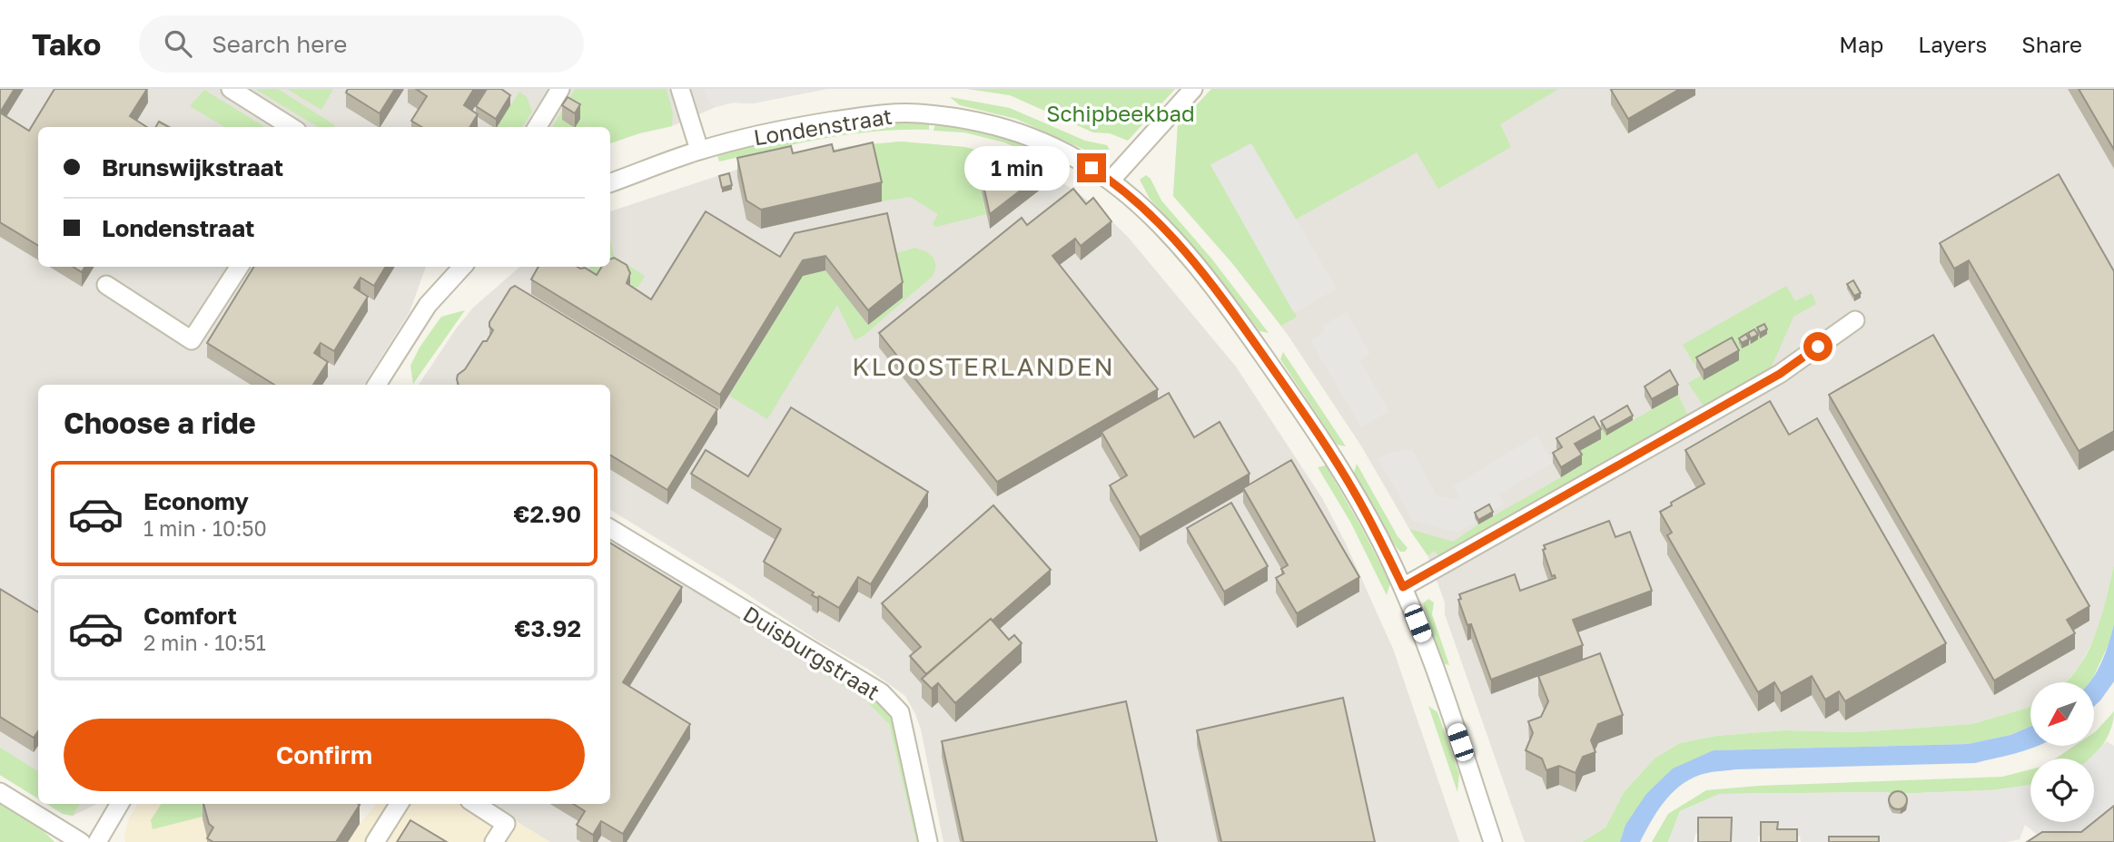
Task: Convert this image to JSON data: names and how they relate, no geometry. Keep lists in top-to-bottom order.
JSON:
{
  "streets": {
    "street": ["Londenstraat", "Duisburgstraat"]
  },
  "districts": ["KLOOSTERLANDEN"],
  "parks": ["Schipbeekbad"],
  "north": "bottom left",
  "page": {
    "header": "Tako",
    "search": "Search here",
    "nav": ["Map", "Layers", "Share"],
    "banner": ["Brunswijkstraat", "Londenstraat"],
    "bubble": "1 min",
    "heading": "Choose a ride",
    "list": [
      {
        "name": "Economy",
        "note": "1 min · 10:50",
        "value": "€2.90"
      },
      {
        "name": "Comfort",
        "note": "2 min · 10:51",
        "value": "€3.92"
      }
    ],
    "buttons": "Confirm"
  }
}
